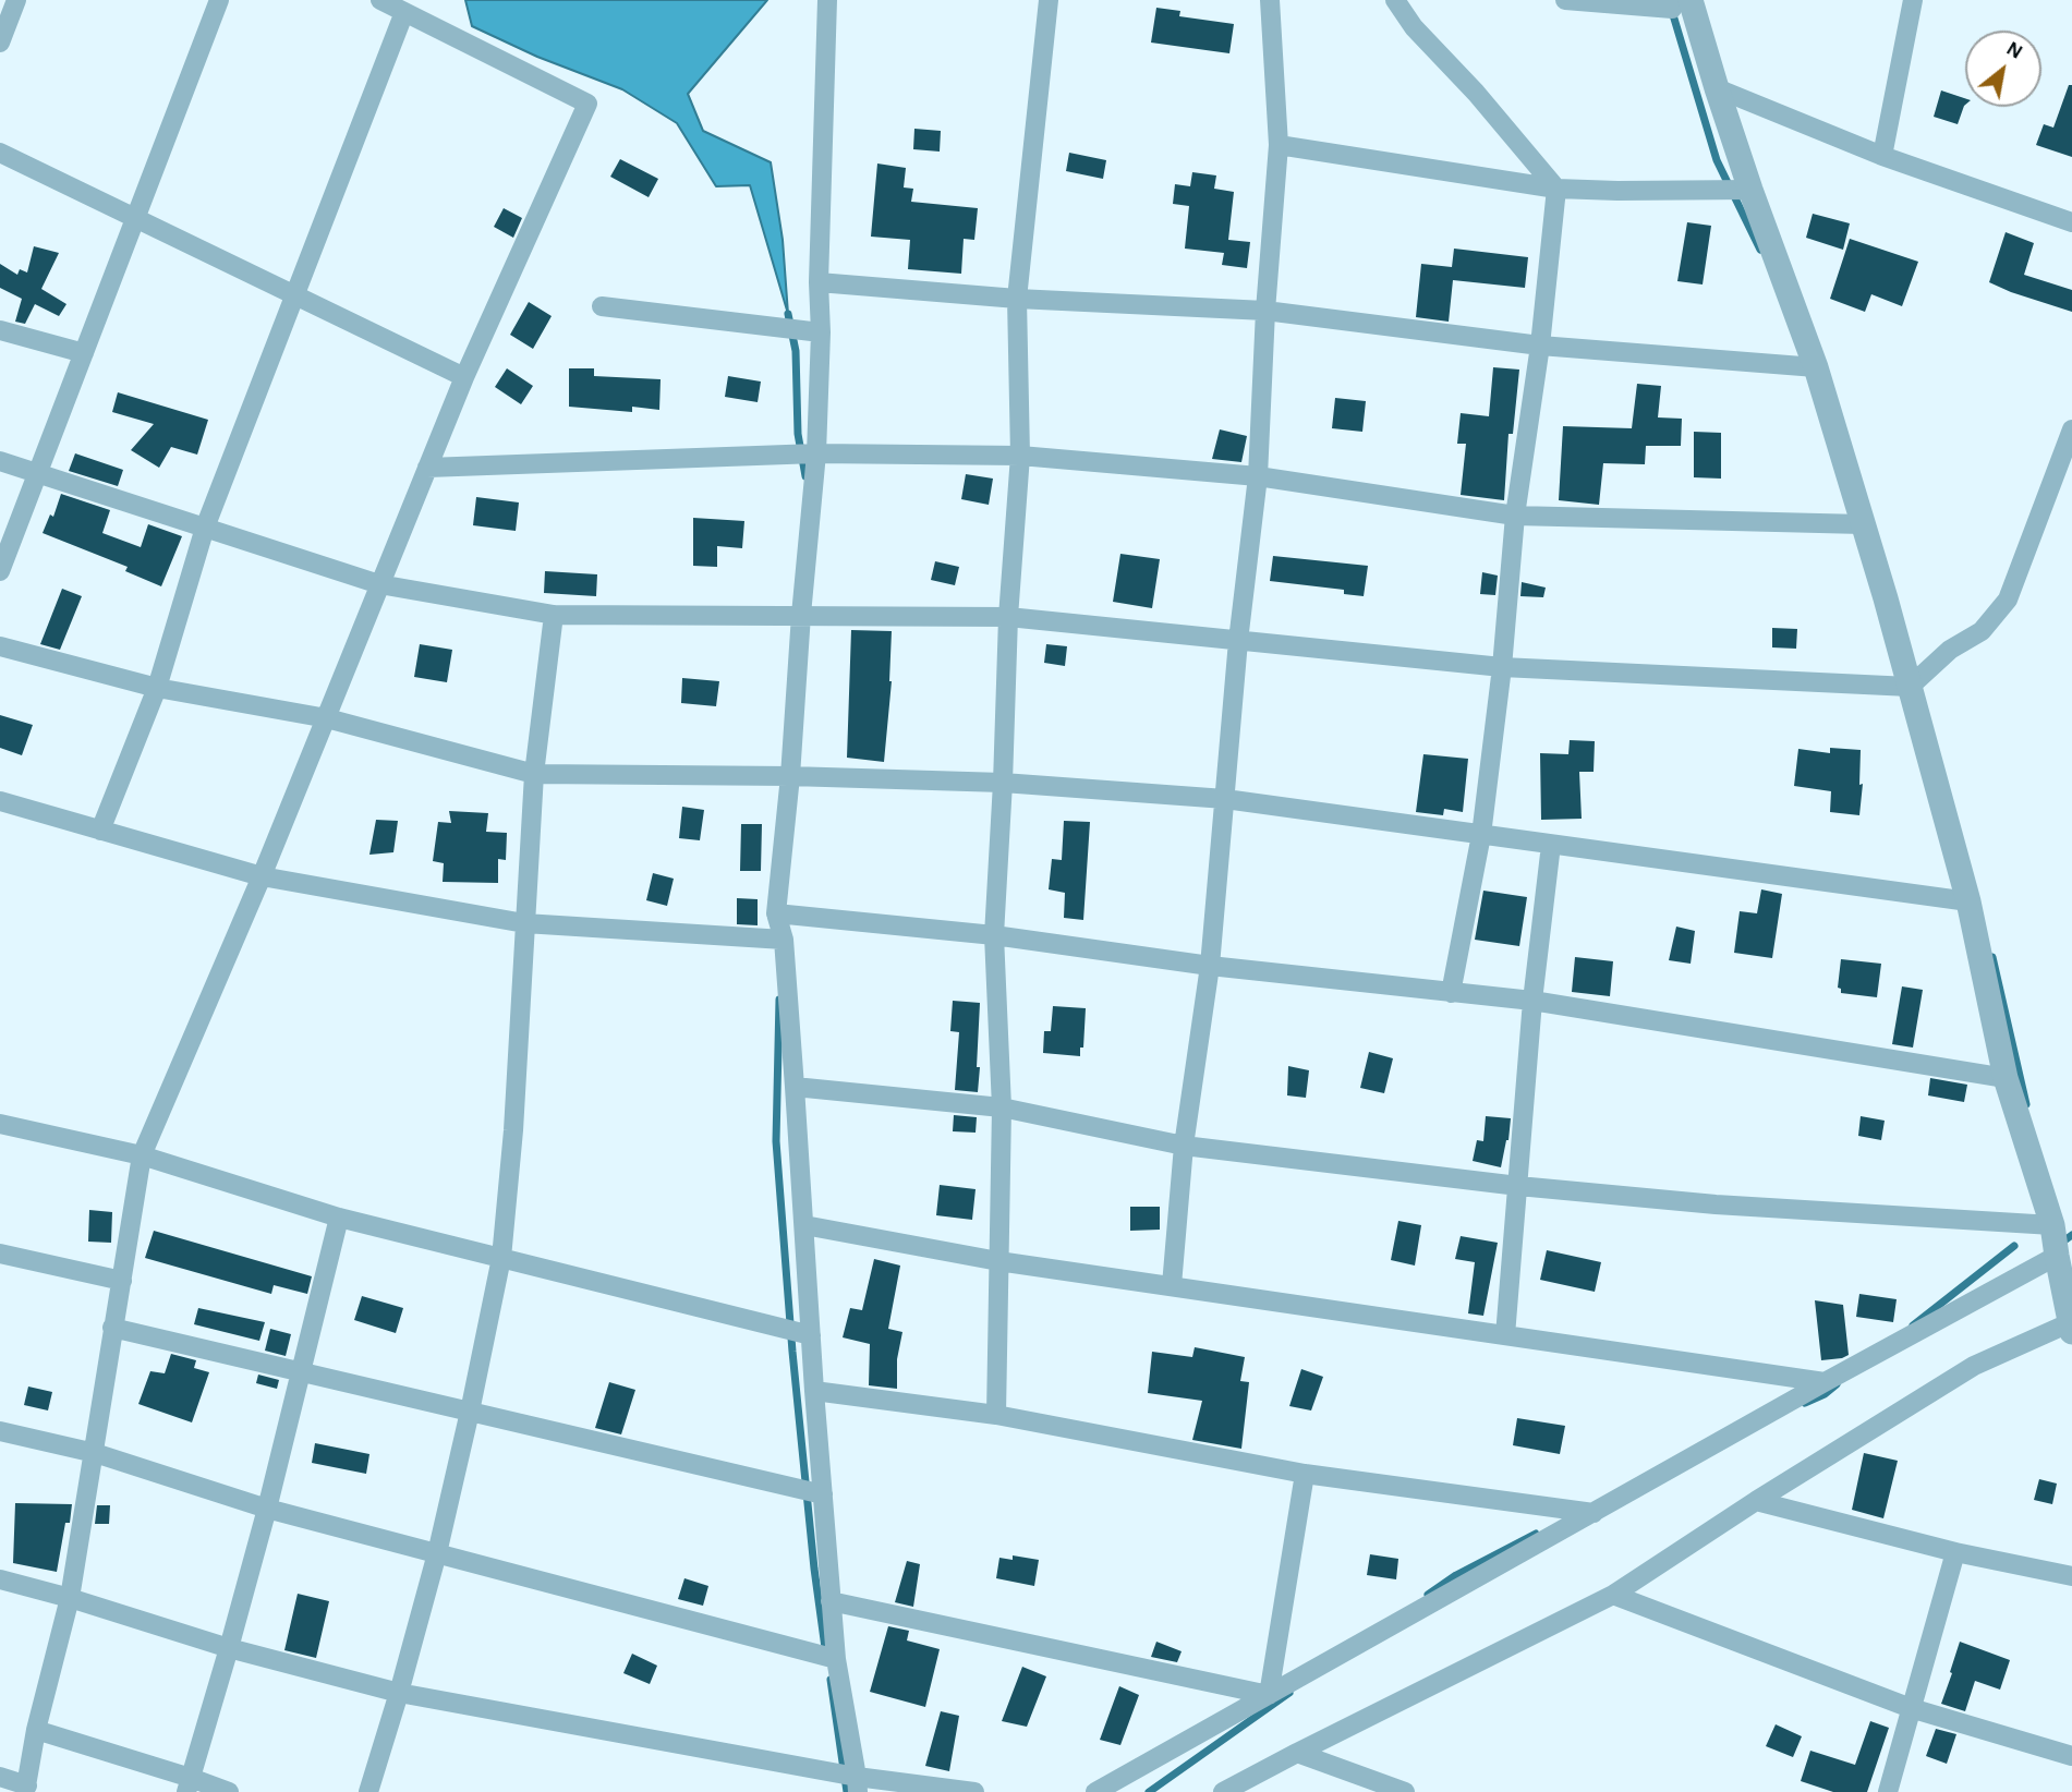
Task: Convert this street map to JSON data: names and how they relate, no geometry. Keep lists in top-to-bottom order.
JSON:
{
  "north": "top right"
}
